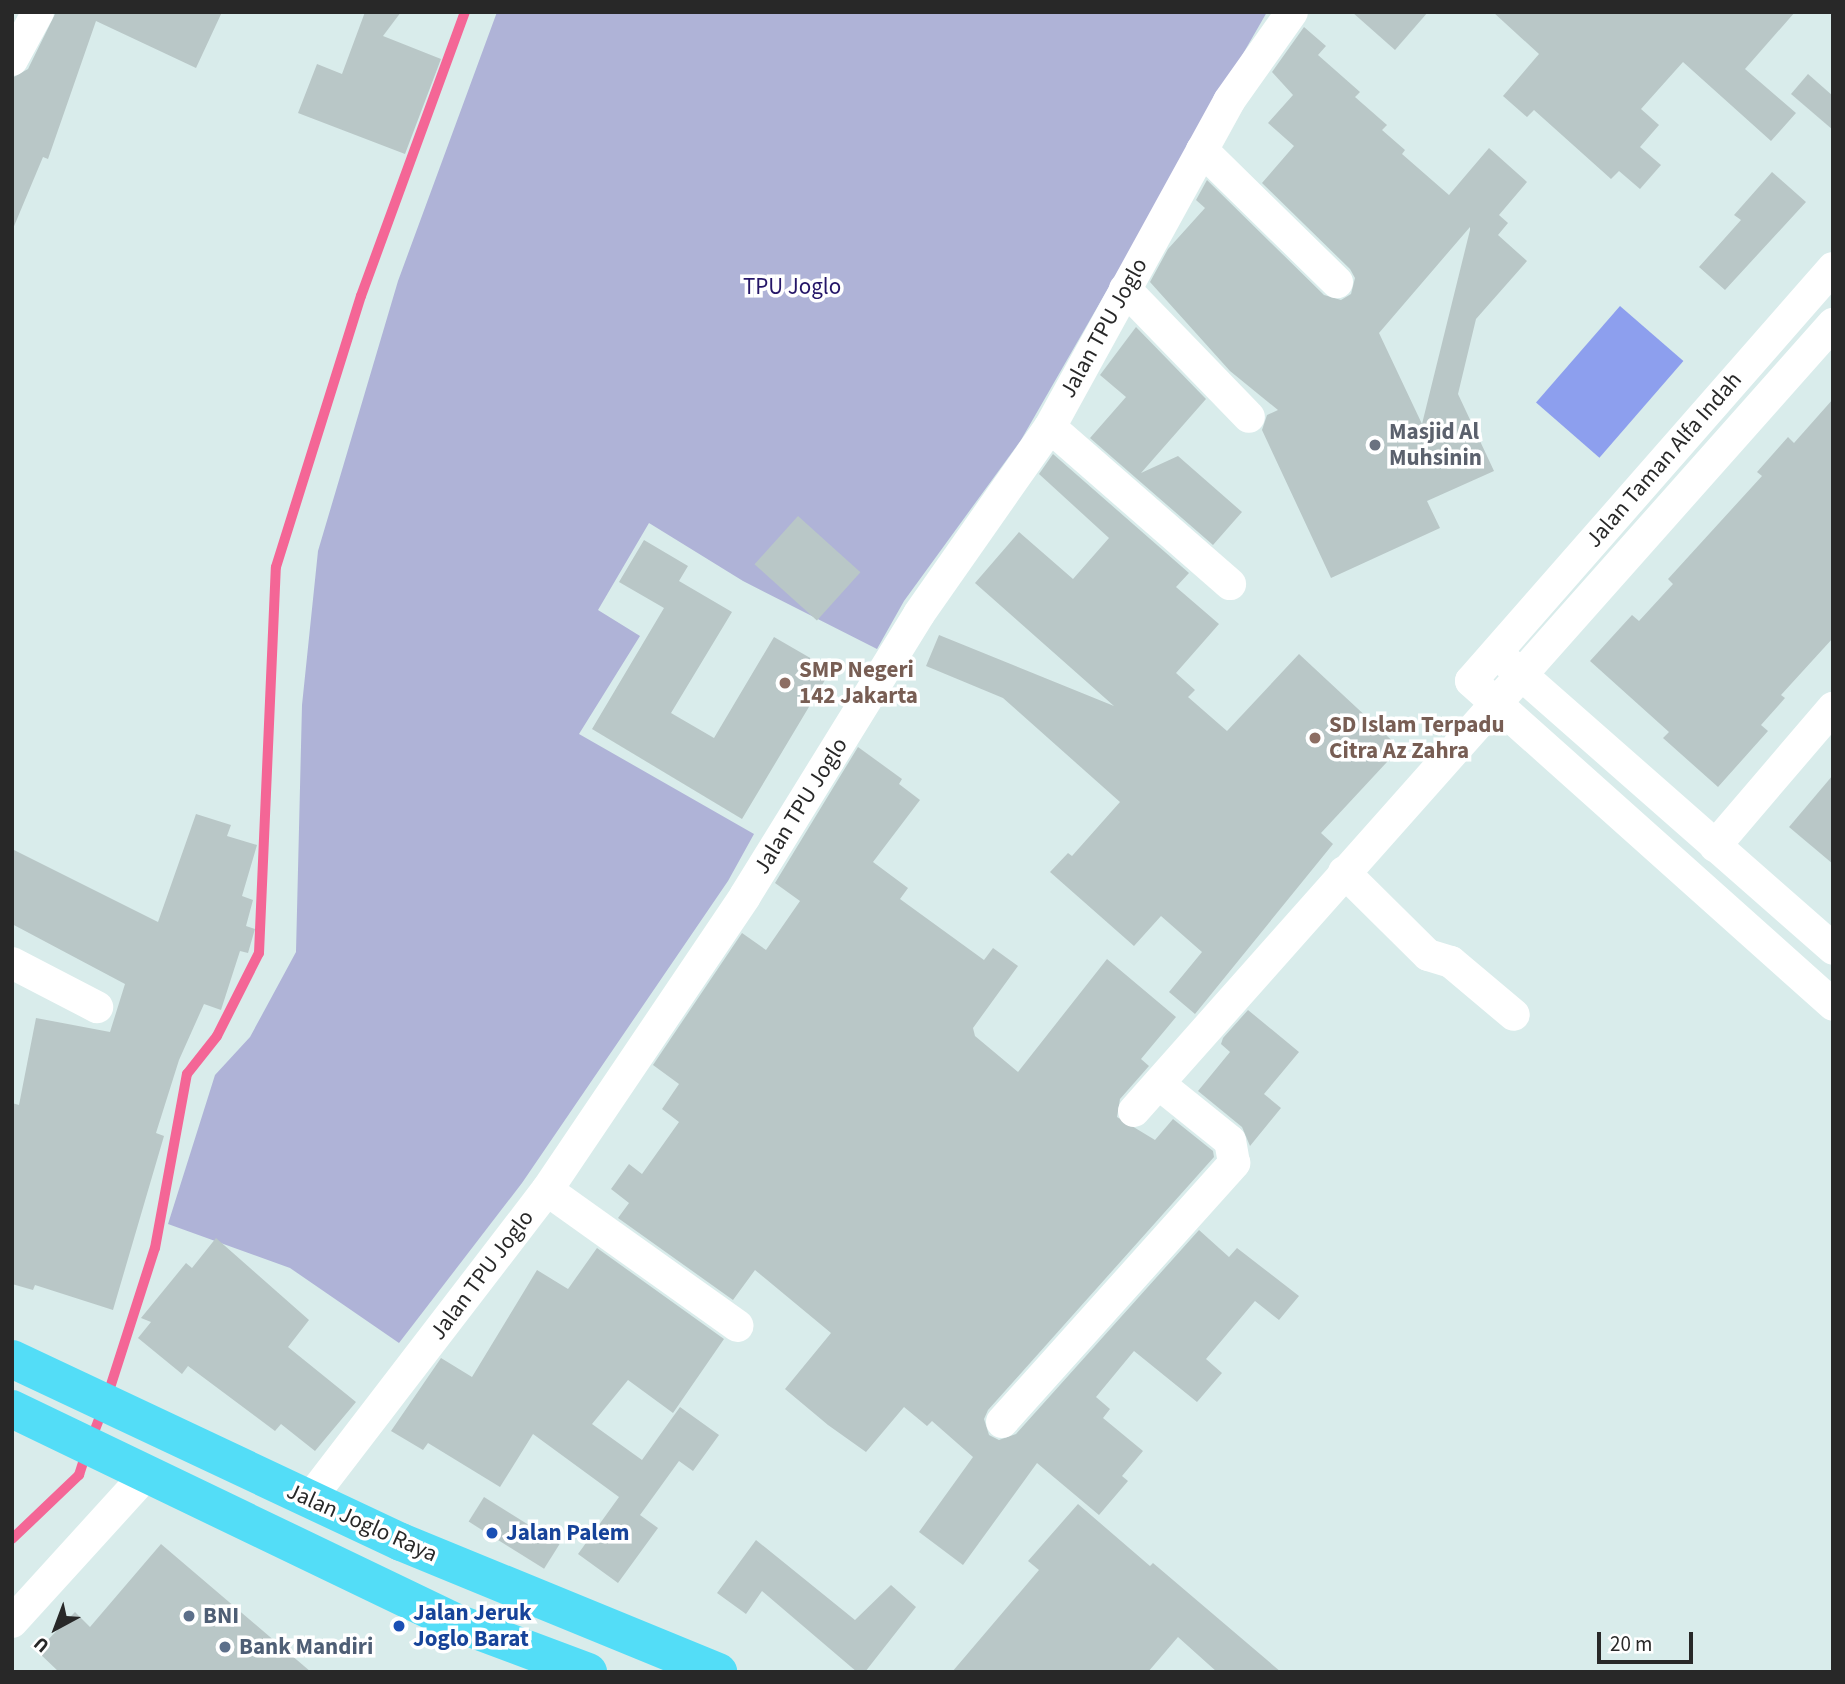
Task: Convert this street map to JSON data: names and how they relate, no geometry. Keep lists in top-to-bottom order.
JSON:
{
  "streets": {
    "main road": ["Jalan Joglo Raya"],
    "street": ["Jalan TPU Joglo", "Jalan Taman Alfa Indah"]
  },
  "crossings": [
    ["Jalan TPU Joglo", "Jalan Joglo Raya"]
  ],
  "parks": ["TPU Joglo"],
  "places": [
    "Masjid Al Muhsinin",
    "SMP Negeri 142 Jakarta",
    "SD Islam Terpadu Citra Az Zahra",
    "Jalan Palem",
    "BNI",
    "Jalan Jeruk Joglo Barat",
    "Bank Mandiri"
  ],
  "scale_bar": "20 m",
  "north": "bottom left"
}
